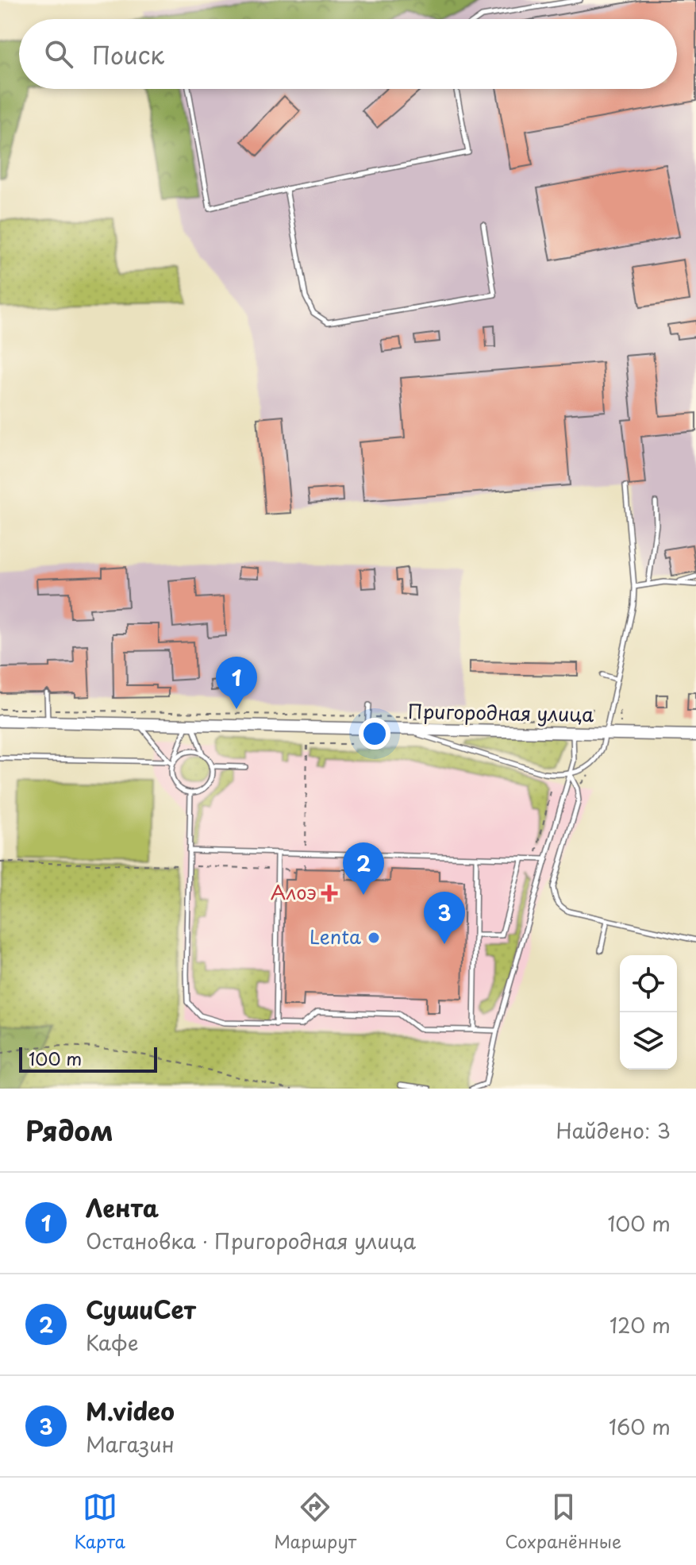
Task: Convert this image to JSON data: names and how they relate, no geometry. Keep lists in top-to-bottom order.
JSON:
{
  "streets": {
    "street": ["Пригородная улица"]
  },
  "places": {
    "health": ["Алоэ"],
    "other": ["Lenta"]
  },
  "scale_bar": "100 m",
  "page": {
    "search": "Поиск",
    "pins": ["1", "2", "3"],
    "scale": "100 m",
    "heading": ["Рядом", "Найдено: 3"],
    "list": [
      {
        "mark": "1",
        "name": "Лента",
        "note": "Остановка · Пригородная улица",
        "value": "100 m"
      },
      {
        "mark": "2",
        "name": "СушиСет",
        "note": "Кафе",
        "value": "120 m"
      },
      {
        "mark": "3",
        "name": "M.video",
        "note": "Магазин",
        "value": "160 m"
      }
    ],
    "nav": ["Карта", "Маршрут", "Сохранённые"]
  }
}
